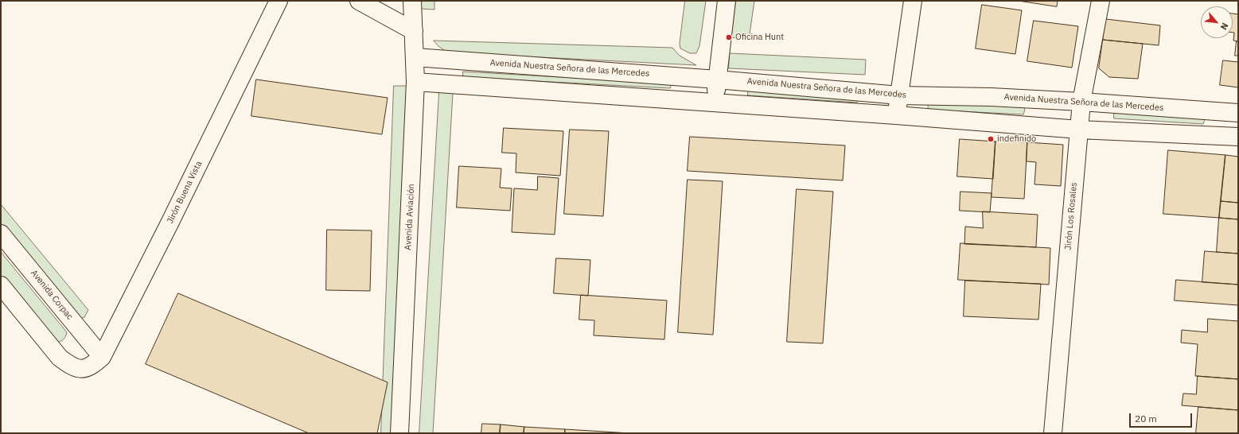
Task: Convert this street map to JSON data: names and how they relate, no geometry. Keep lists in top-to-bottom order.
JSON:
{
  "streets": {
    "street": [
      "Avenida Nuestra Señora de las Mercedes",
      "Jirón Buena Vista",
      "Jirón Los Rosales",
      "Avenida Aviación",
      "Avenida Corpac"
    ]
  },
  "crossings": [
    ["Avenida Nuestra Señora de las Mercedes", "Jirón Los Rosales"],
    ["Avenida Nuestra Señora de las Mercedes", "Avenida Aviación"],
    ["Jirón Buena Vista", "Avenida Corpac"]
  ],
  "places": ["Oficina Hunt", "indefinido"],
  "scale_bar": "20 m",
  "north": "bottom right"
}
